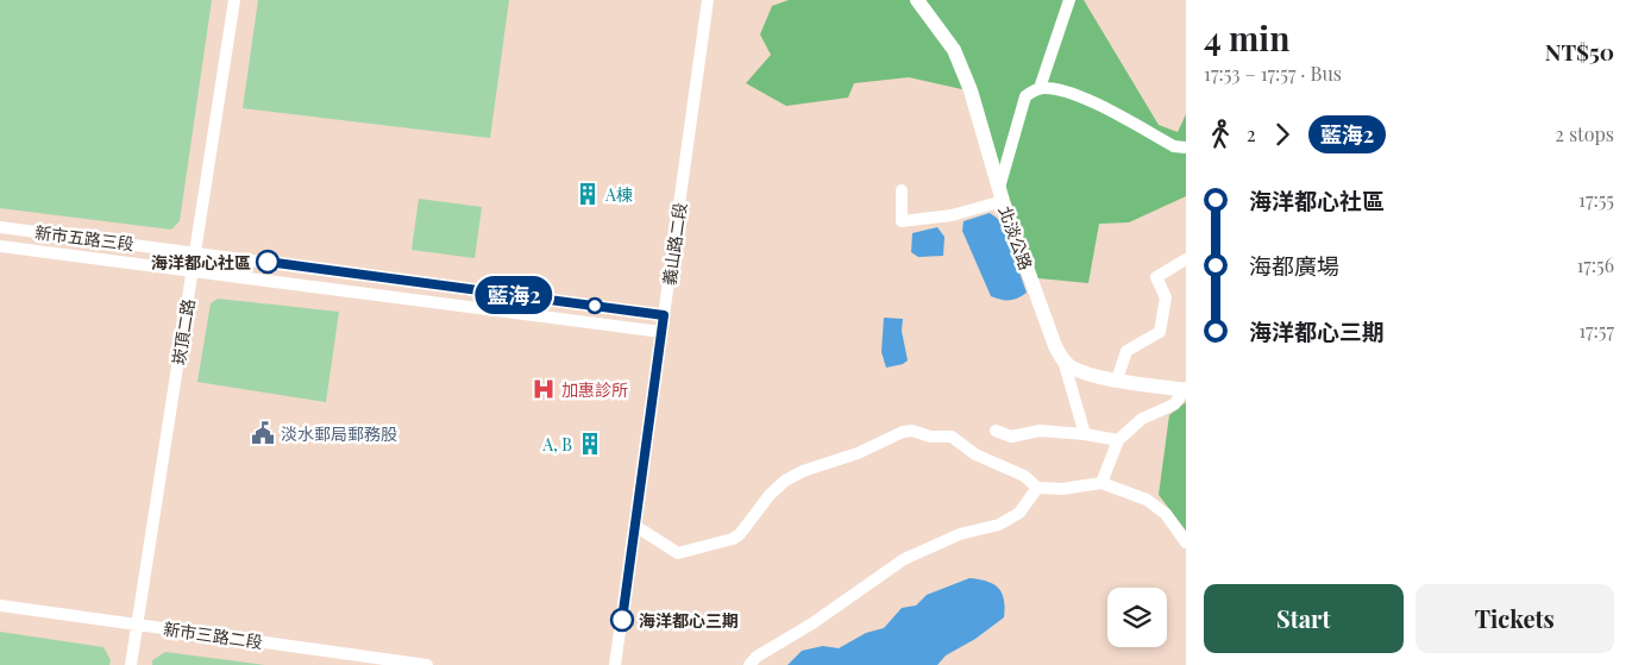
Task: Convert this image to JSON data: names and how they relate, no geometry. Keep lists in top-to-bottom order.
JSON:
{
  "streets": {
    "main road": ["北淡公路"],
    "street": [
      "新市五路三段",
      "義山路二段",
      "崁頂二路",
      "新市三路二段"
    ]
  },
  "crossings": [
    ["新市五路三段", "義山路二段"],
    ["新市五路三段", "崁頂二路"],
    ["崁頂二路", "新市三路二段"]
  ],
  "places": {
    "building": ["A棟", "A, B"],
    "other": ["海洋都心社區", "海洋都心三期"],
    "hospital": ["加惠診所"],
    "public building": ["淡水郵局郵務股"]
  },
  "lines": ["bus line 藍海2"],
  "page": {
    "on_map": "藍海2",
    "heading": ["4 min", "17:53 – 17:57 · Bus", "NT$50"],
    "legs": ["2", "藍海2", "2 stops"],
    "list": [
      {
        "name": "海洋都心社區",
        "value": "17:55"
      },
      {
        "name": "海都廣場",
        "value": "17:56"
      },
      {
        "name": "海洋都心三期",
        "value": "17:57"
      }
    ],
    "buttons": ["Start", "Tickets"]
  }
}
